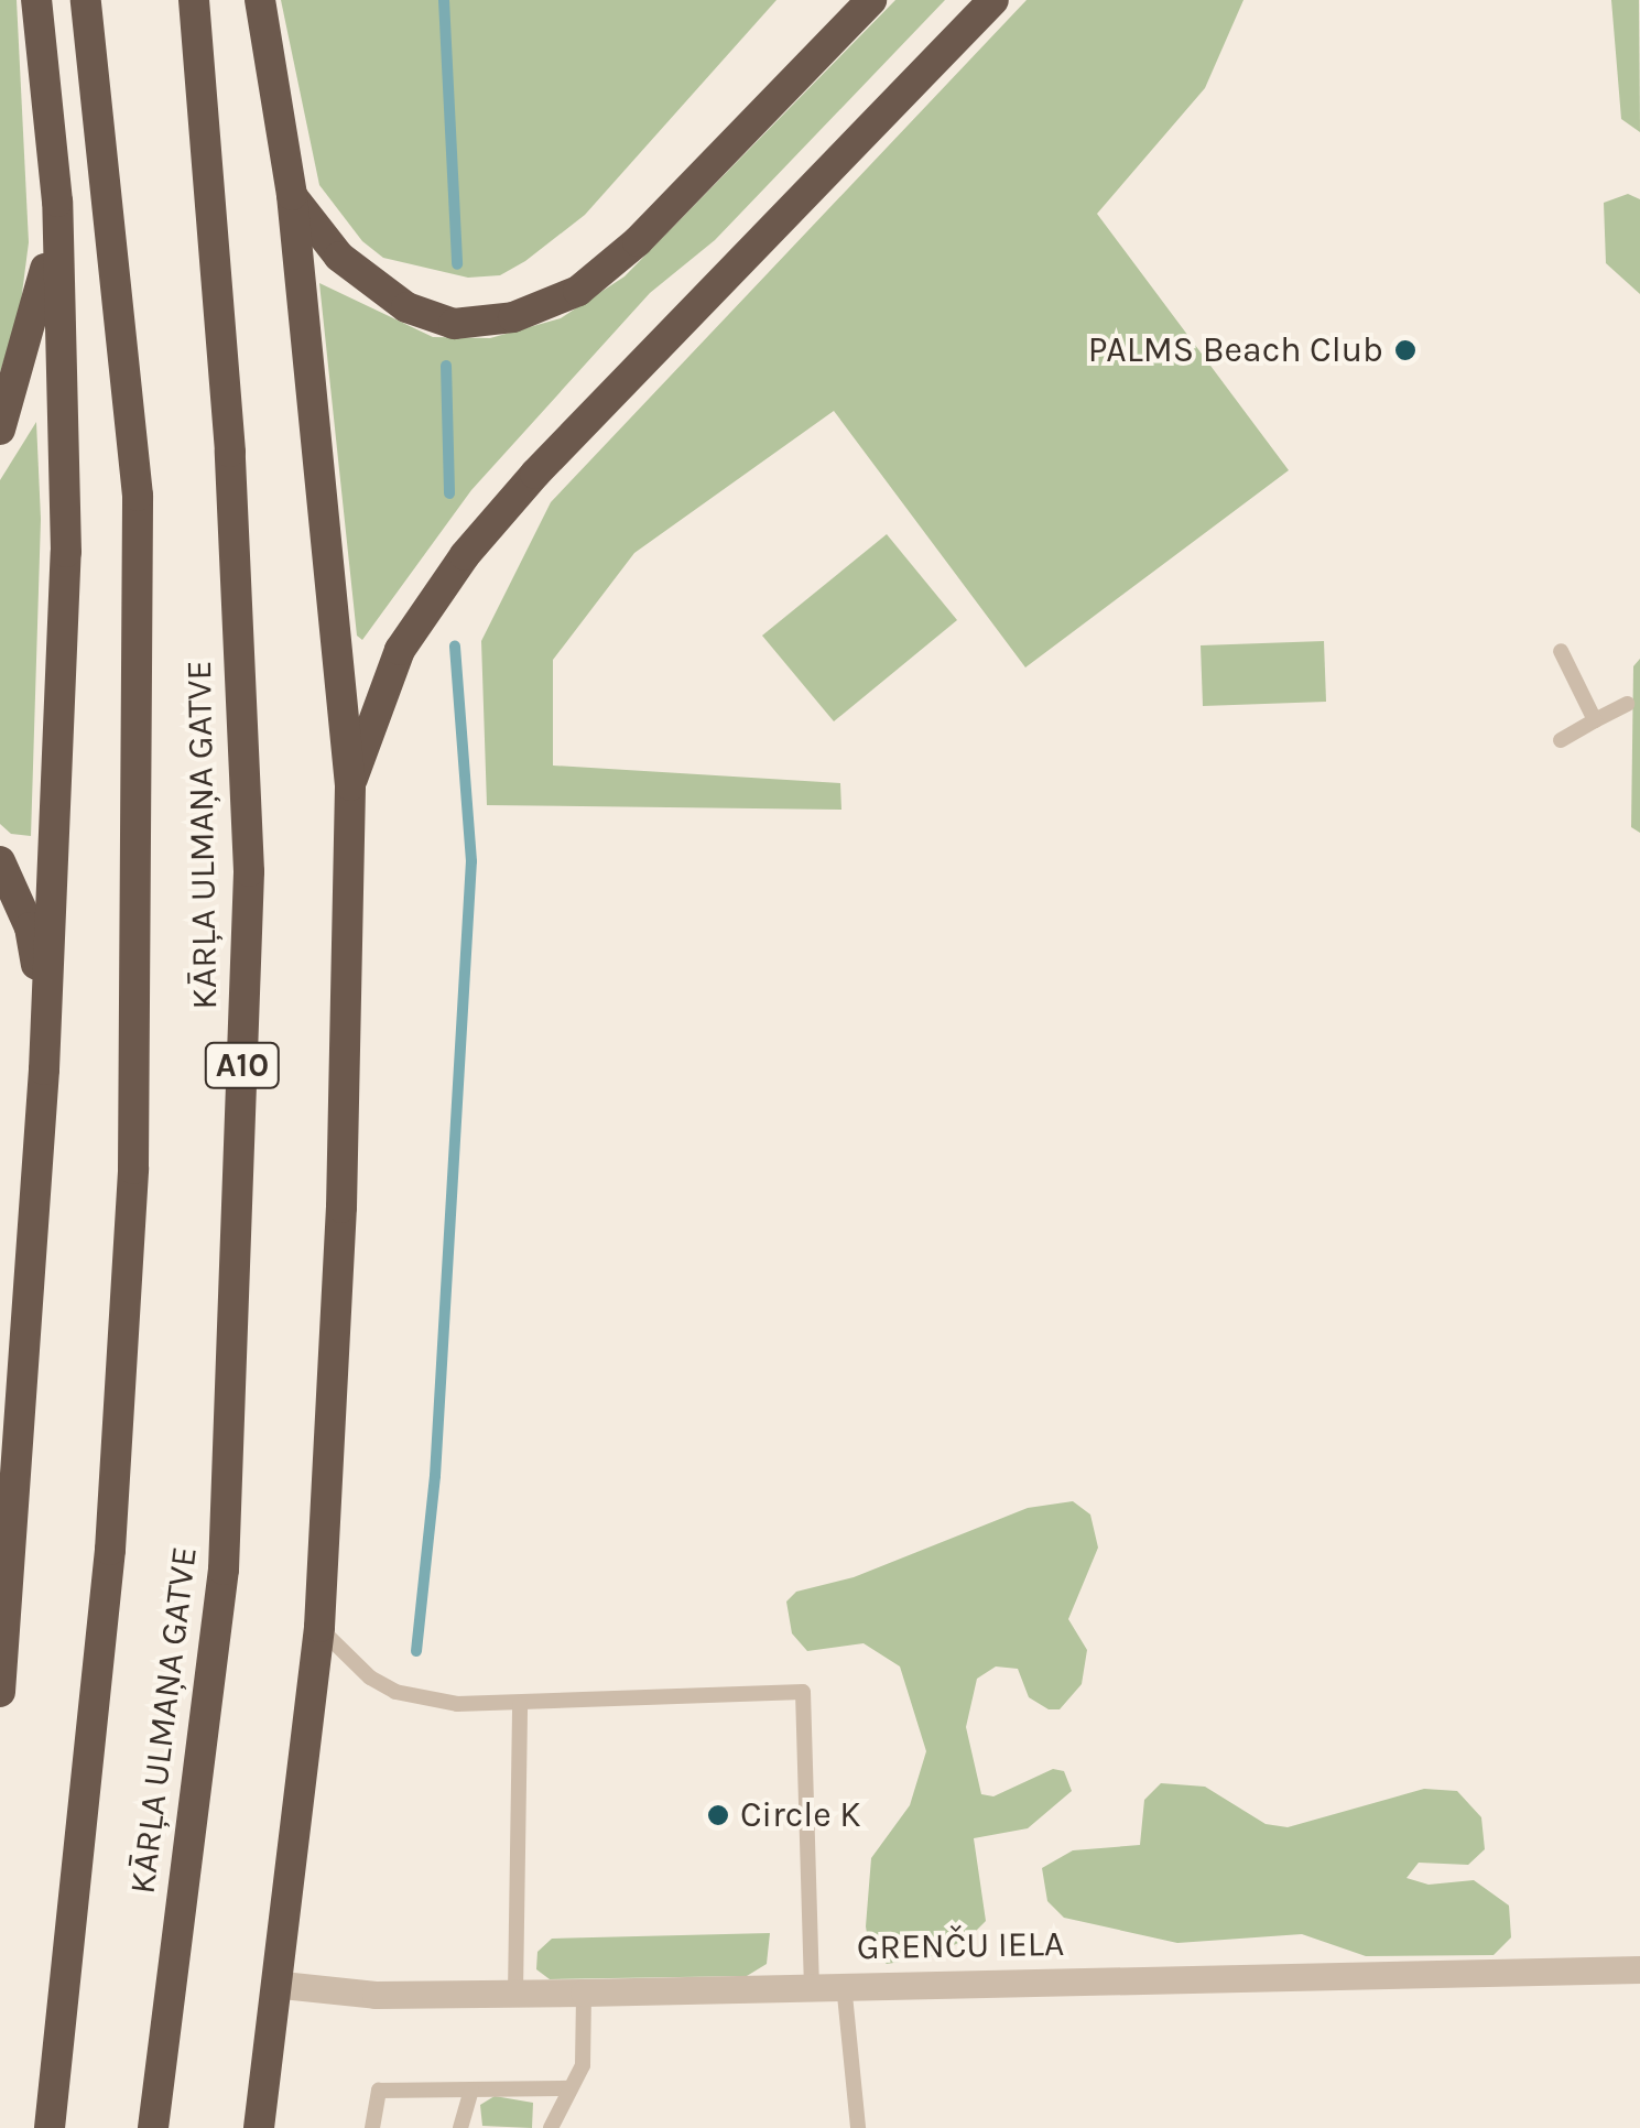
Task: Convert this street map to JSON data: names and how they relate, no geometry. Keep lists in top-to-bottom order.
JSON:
{
  "streets": {
    "highway": ["KĀRĻA ULMAŅA GATVE", "A10"],
    "street": ["GRENČU IELA"]
  },
  "places": ["PALMS Beach Club", "Circle K"]
}
